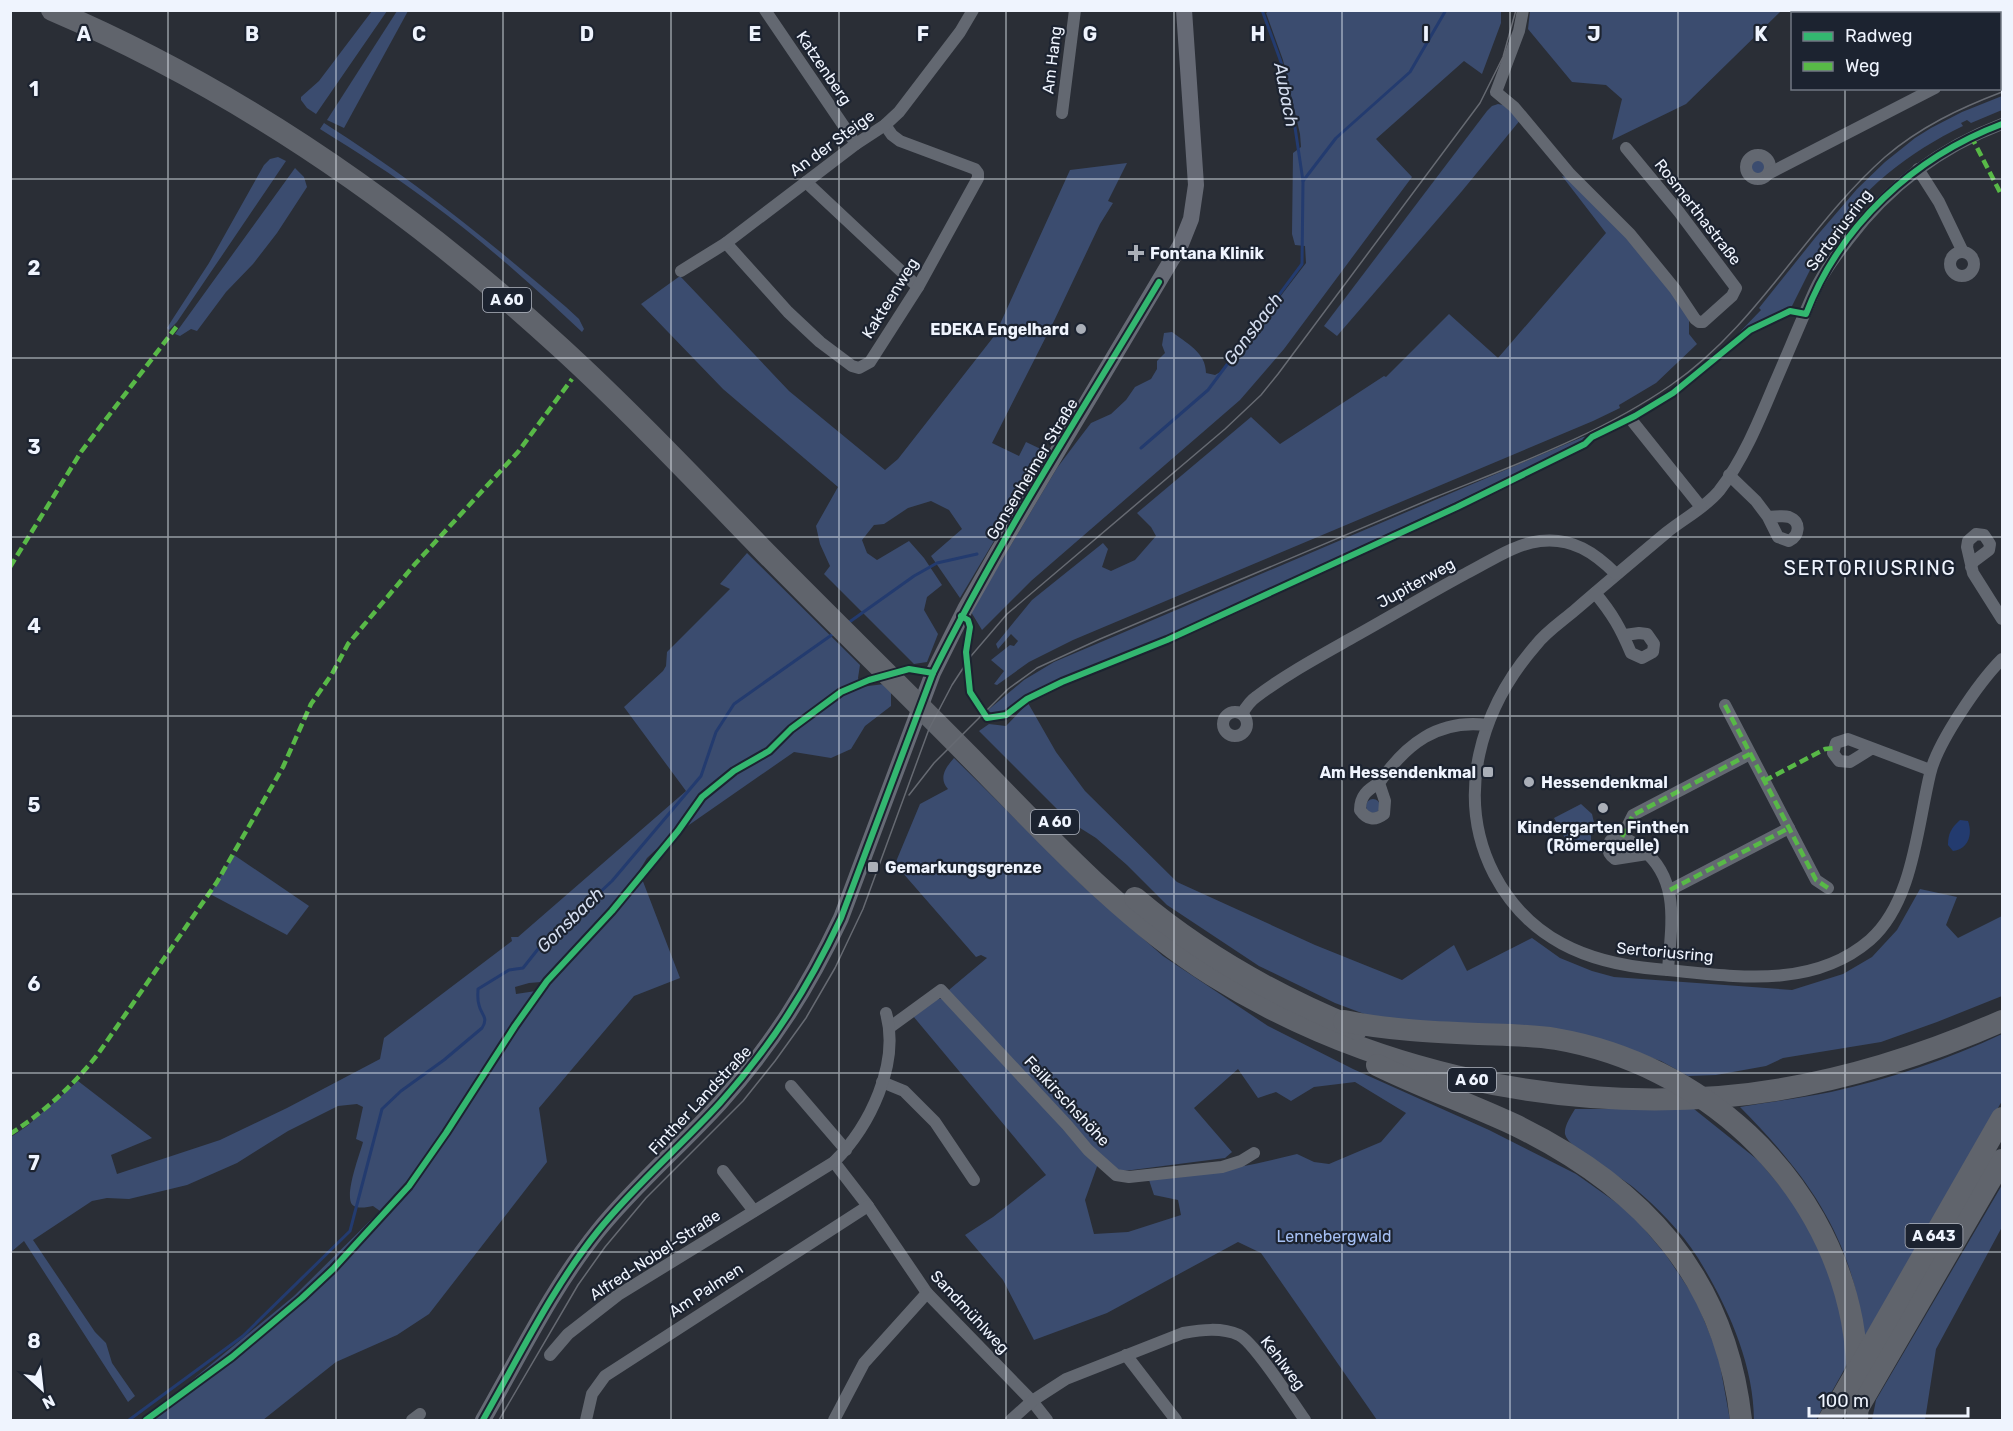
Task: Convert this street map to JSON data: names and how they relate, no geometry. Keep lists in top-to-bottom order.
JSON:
{
  "streets": {
    "highway": ["A 60", "A 643"],
    "main road": ["Gonsenheimer Straße", "Finther Landstraße"],
    "street": [
      "Am Hang",
      "Katzenberg",
      "An der Steige",
      "Rosmerthastraße",
      "Sertoriusring",
      "Kakteenweg",
      "Jupiterweg",
      "Feilkirschshöhe",
      "Alfred-Nobel-Straße",
      "Am Palmen",
      "Sandmühlweg",
      "Kehlweg"
    ]
  },
  "crossings": [
    ["Katzenberg", "An der Steige"],
    ["An der Steige", "Kakteenweg"],
    ["Sertoriusring", "Jupiterweg"],
    ["Gonsenheimer Straße", "Finther Landstraße"],
    ["Feilkirschshöhe", "Alfred-Nobel-Straße"],
    ["Alfred-Nobel-Straße", "Sandmühlweg"],
    ["Am Palmen", "Sandmühlweg"],
    ["Sandmühlweg", "Kehlweg"]
  ],
  "districts": ["SERTORIUSRING"],
  "water": ["Aubach", "Gonsbach"],
  "parks": ["Lennebergwald"],
  "places": {
    "health": ["Fontana Klinik"],
    "other": ["EDEKA Engelhard", "Hessendenkmal", "Kindergarten Finthen (Römerquelle)"],
    "transit": ["Am Hessendenkmal", "Gemarkungsgrenze"]
  },
  "legend": ["Radweg", "Weg"],
  "scale_bar": "100 m",
  "north": "bottom right",
  "grid": {
    "columns": [
      "A",
      "B",
      "C",
      "D",
      "E",
      "F",
      "G",
      "H",
      "I",
      "J",
      "K"
    ],
    "rows": [
      "1",
      "2",
      "3",
      "4",
      "5",
      "6",
      "7",
      "8"
    ]
  }
}
